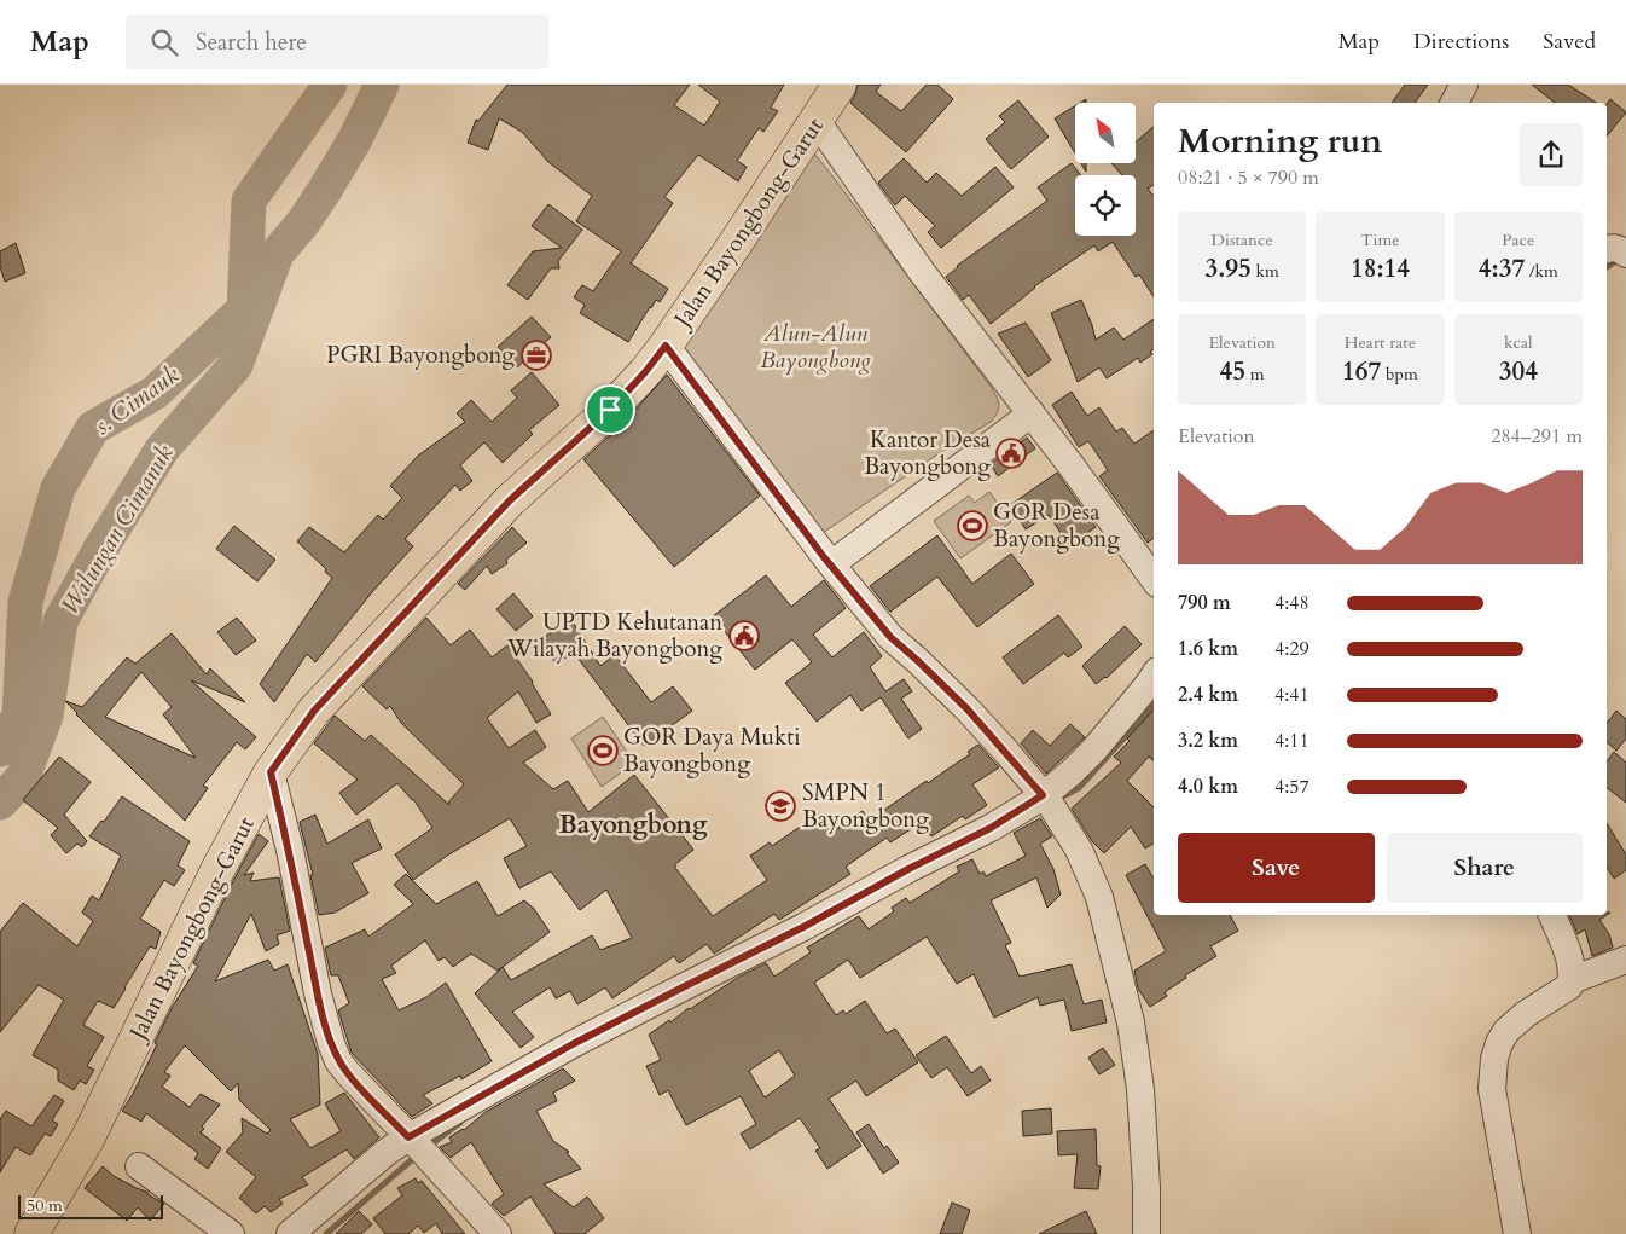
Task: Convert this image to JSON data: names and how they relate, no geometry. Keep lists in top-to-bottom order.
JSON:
{
  "streets": {
    "main road": ["Jalan Bayongbong-Garut"]
  },
  "districts": ["Bayongbong"],
  "water": ["s. Cimauk", "Walungan Cimanuk"],
  "parks": ["Alun-Alun Bayongbong"],
  "places": {
    "office": ["PGRI Bayongbong"],
    "public building": ["Kantor Desa Bayongbong", "UPTD Kehutanan Wilayah Bayongbong"],
    "sports": ["GOR Desa Bayongbong", "GOR Daya Mukti Bayongbong"],
    "school or university": ["SMPN 1 Bayongbong"]
  },
  "scale_bar": "50 m",
  "north": "top left",
  "page": {
    "header": "Map",
    "search": "Search here",
    "nav": ["Map", "Directions", "Saved"],
    "heading": ["Morning run", "08:21 · 5 × 790 m"],
    "stats": [
      ["Distance", "3.95 km"],
      ["Time", "18:14"],
      ["Pace", "4:37 /km"],
      ["Elevation", "45 m"],
      ["Heart rate", "167 bpm"],
      ["kcal", "304"]
    ],
    "chart": ["Elevation", "284–291 m"],
    "list": [
      {
        "name": "790 m",
        "note": "4:48"
      },
      {
        "name": "1.6 km",
        "note": "4:29"
      },
      {
        "name": "2.4 km",
        "note": "4:41"
      },
      {
        "name": "3.2 km",
        "note": "4:11"
      },
      {
        "name": "4.0 km",
        "note": "4:57"
      }
    ],
    "buttons": ["Save", "Share"],
    "scale": "50 m"
  }
}
